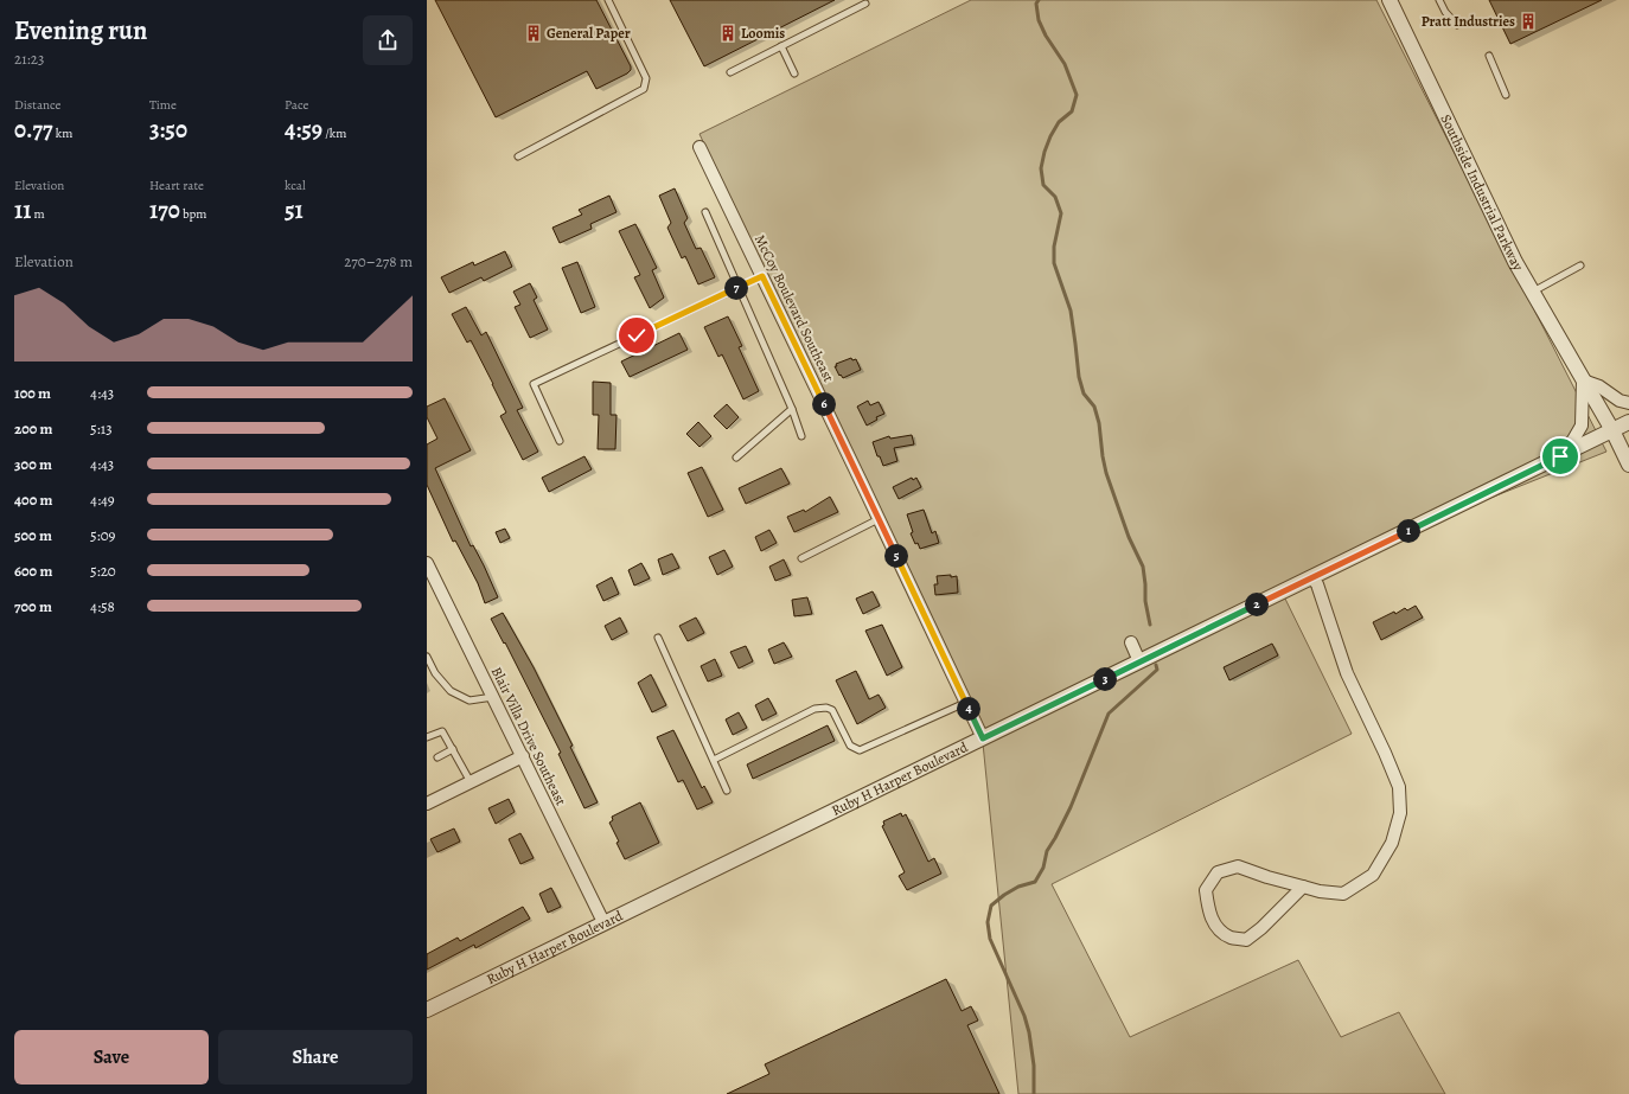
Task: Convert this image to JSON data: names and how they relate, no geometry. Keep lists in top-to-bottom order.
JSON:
{
  "streets": {
    "street": [
      "Southside Industrial Parkway",
      "McCoy Boulevard Southeast",
      "Blair Villa Drive Southeast",
      "Ruby H Harper Boulevard"
    ]
  },
  "crossings": [
    ["Southside Industrial Parkway", "Ruby H Harper Boulevard"],
    ["McCoy Boulevard Southeast", "Ruby H Harper Boulevard"],
    ["Blair Villa Drive Southeast", "Ruby H Harper Boulevard"]
  ],
  "places": {
    "building": ["Pratt Industries", "General Paper", "Loomis"]
  },
  "page": {
    "heading": ["Evening run", "21:23"],
    "stats": [
      ["Distance", "0.77 km"],
      ["Time", "3:50"],
      ["Pace", "4:59 /km"],
      ["Elevation", "11 m"],
      ["Heart rate", "170 bpm"],
      ["kcal", "51"]
    ],
    "chart": ["Elevation", "270–278 m"],
    "pins": [
      "7",
      "6",
      "1",
      "5",
      "2",
      "3",
      "4"
    ],
    "list": [
      {
        "name": "100 m",
        "note": "4:43"
      },
      {
        "name": "200 m",
        "note": "5:13"
      },
      {
        "name": "300 m",
        "note": "4:43"
      },
      {
        "name": "400 m",
        "note": "4:49"
      },
      {
        "name": "500 m",
        "note": "5:09"
      },
      {
        "name": "600 m",
        "note": "5:20"
      },
      {
        "name": "700 m",
        "note": "4:58"
      }
    ],
    "buttons": ["Save", "Share"]
  }
}
